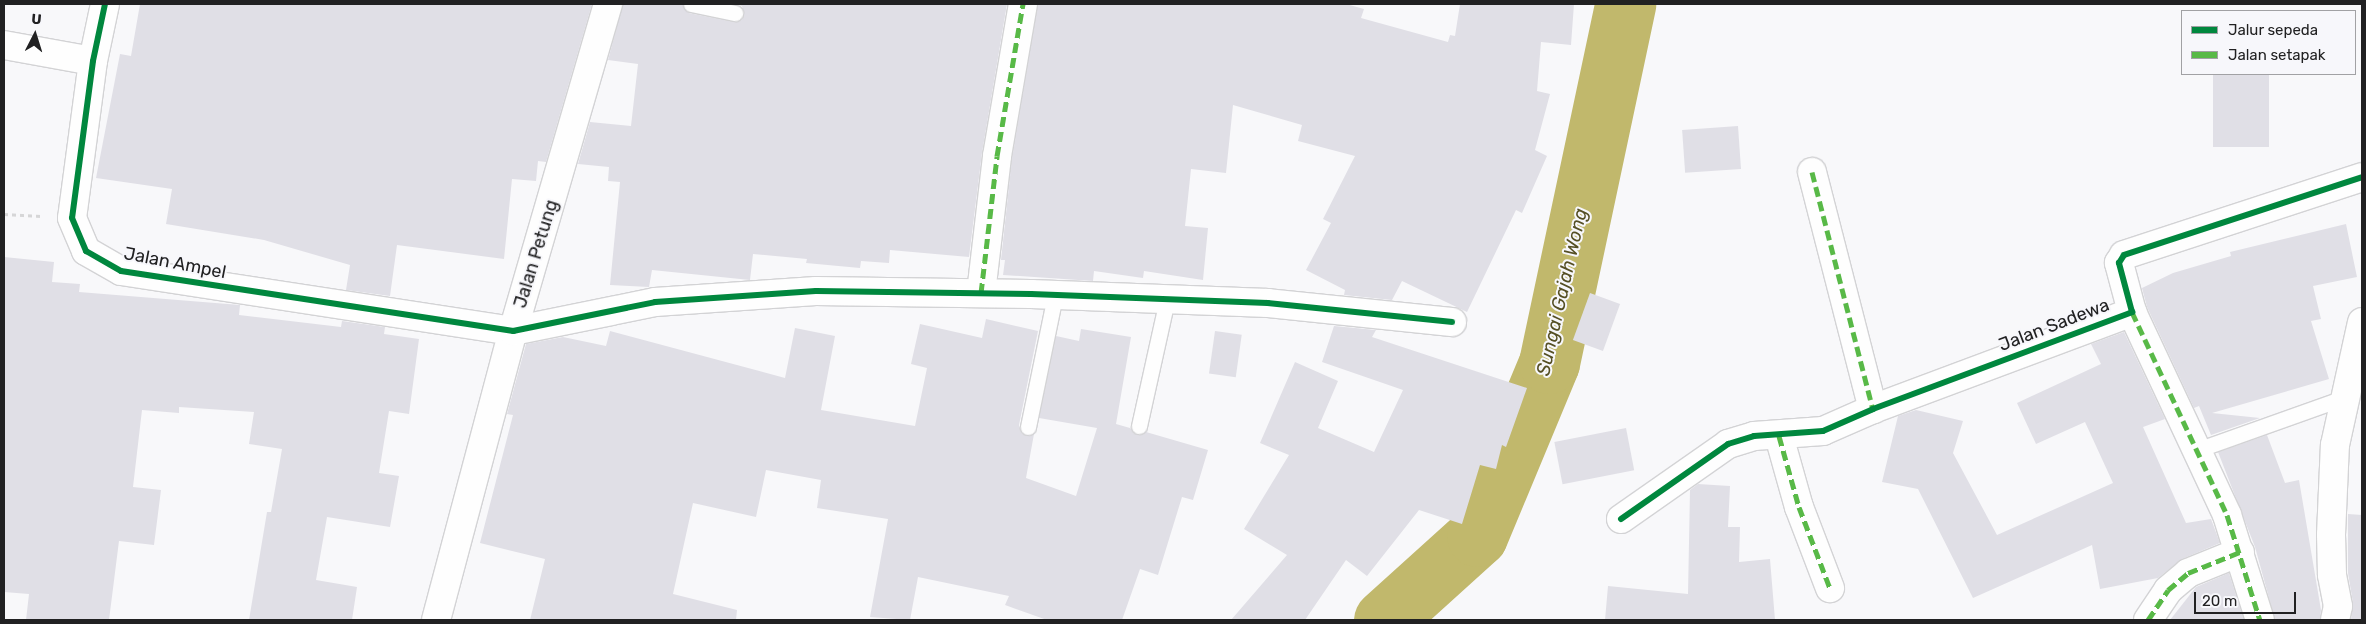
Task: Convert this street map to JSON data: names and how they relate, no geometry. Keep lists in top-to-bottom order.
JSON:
{
  "streets": {
    "street": ["Jalan Petung", "Jalan Ampel", "Jalan Sadewa"]
  },
  "crossings": [
    ["Jalan Petung", "Jalan Ampel"]
  ],
  "water": ["Sungai Gajah Wong"],
  "legend": ["Jalur sepeda", "Jalan setapak"],
  "scale_bar": "20 m",
  "north": "top"
}
